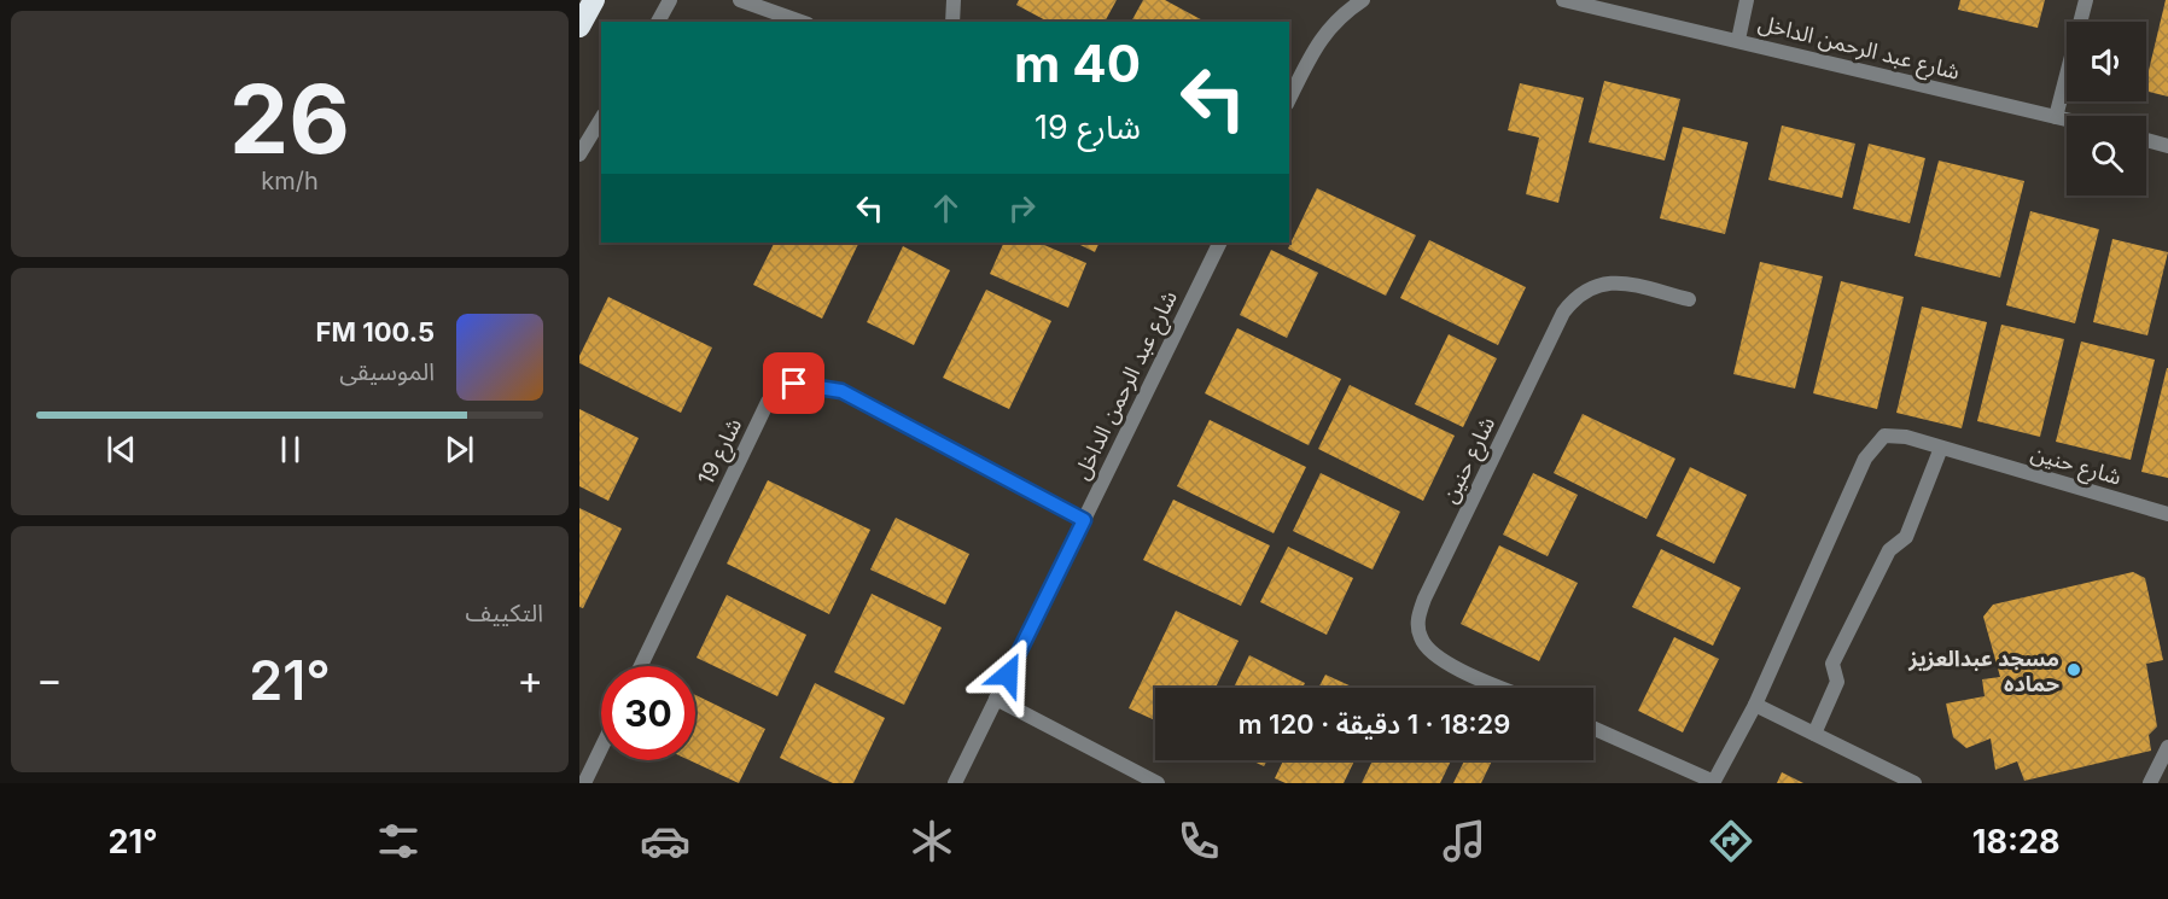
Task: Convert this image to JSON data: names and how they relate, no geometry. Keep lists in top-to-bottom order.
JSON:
{
  "streets": {
    "street": ["شارع عبد الرحمن الداخل", "شارع 19", "شارع حنين"]
  },
  "crossings": [
    ["شارع عبد الرحمن الداخل", "شارع 19"]
  ],
  "places": ["مسجد عبدالعزيز حماده"],
  "page": {
    "tile": [
      ["26", "km/h"],
      "التكييف"
    ],
    "turn": ["40 m", "شارع 19"],
    "song": ["100.5 FM", "الموسيقى"],
    "heat": ["−", "21°", "+"],
    "limit": "30",
    "trip": "18:29 · 1 دقيقة · 120 m",
    "tabs": ["18:28", "21°"]
  }
}
